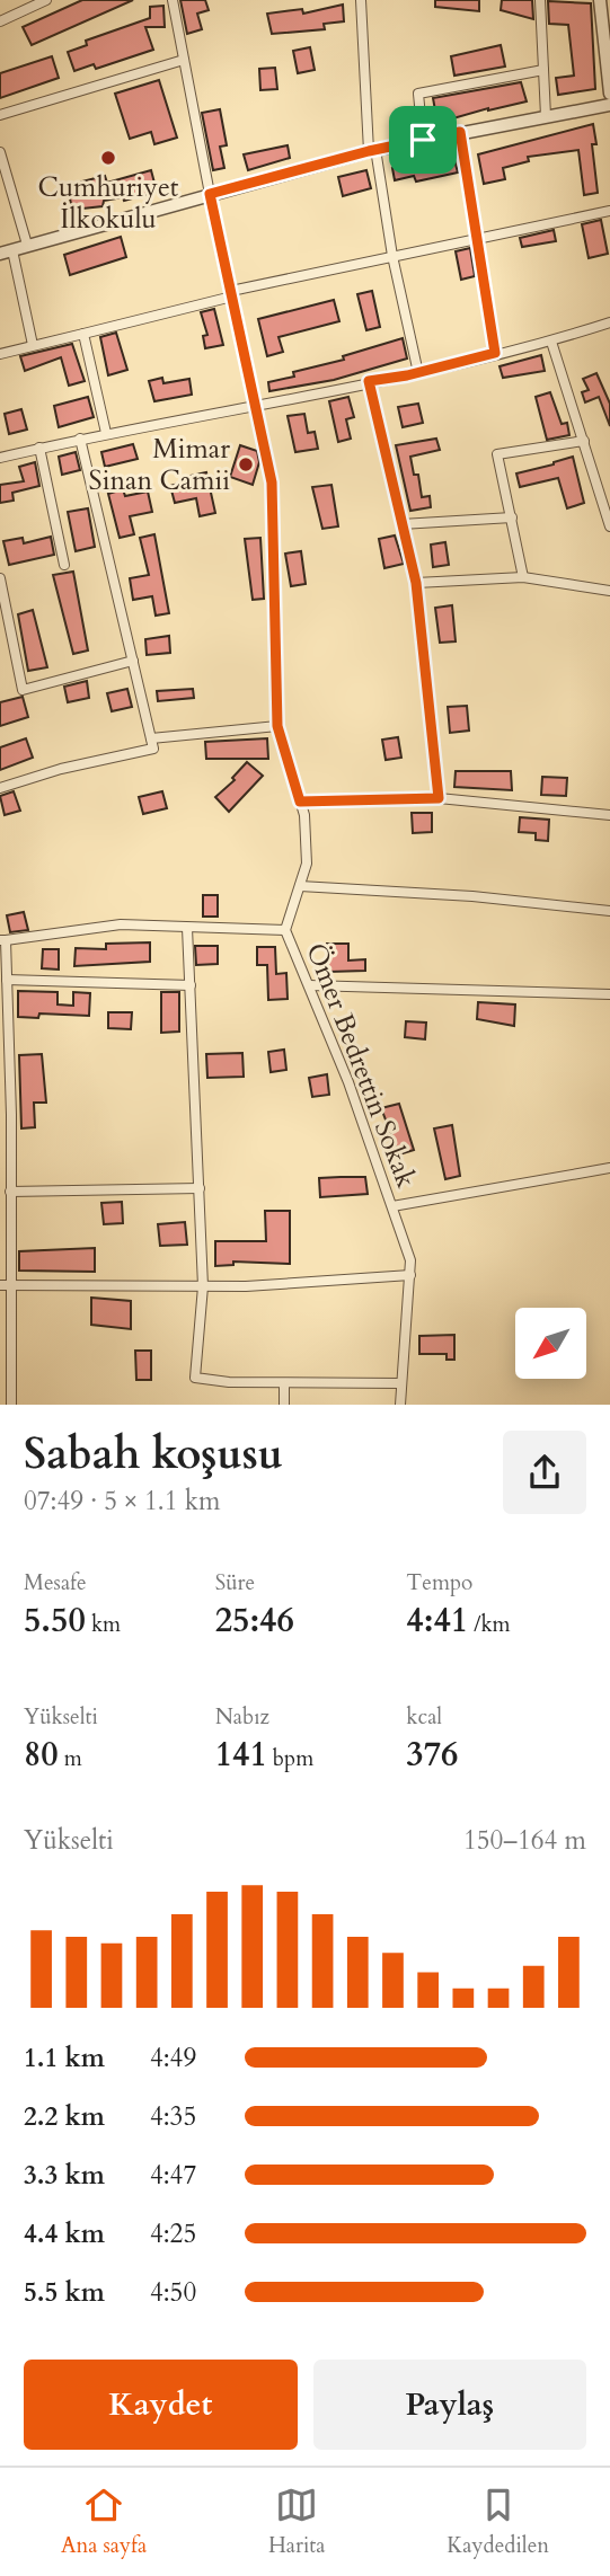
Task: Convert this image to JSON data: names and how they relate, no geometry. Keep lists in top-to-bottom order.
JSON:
{
  "streets": {
    "street": ["Ömer Bedrettin Sokak"]
  },
  "places": ["Cumhuriyet İlkokulu", "Mimar Sinan Camii"],
  "north": "bottom left",
  "page": {
    "heading": ["Sabah koşusu", "07:49 · 5 × 1.1 km"],
    "stats": [
      ["Mesafe", "5.50 km"],
      ["Süre", "25:46"],
      ["Tempo", "4:41 /km"],
      ["Yükselti", "80 m"],
      ["Nabız", "141 bpm"],
      ["kcal", "376"]
    ],
    "chart": ["Yükselti", "150–164 m"],
    "list": [
      {
        "name": "1.1 km",
        "note": "4:49"
      },
      {
        "name": "2.2 km",
        "note": "4:35"
      },
      {
        "name": "3.3 km",
        "note": "4:47"
      },
      {
        "name": "4.4 km",
        "note": "4:25"
      },
      {
        "name": "5.5 km",
        "note": "4:50"
      }
    ],
    "buttons": ["Kaydet", "Paylaş"],
    "tabs": ["Ana sayfa", "Harita", "Kaydedilen"]
  }
}
